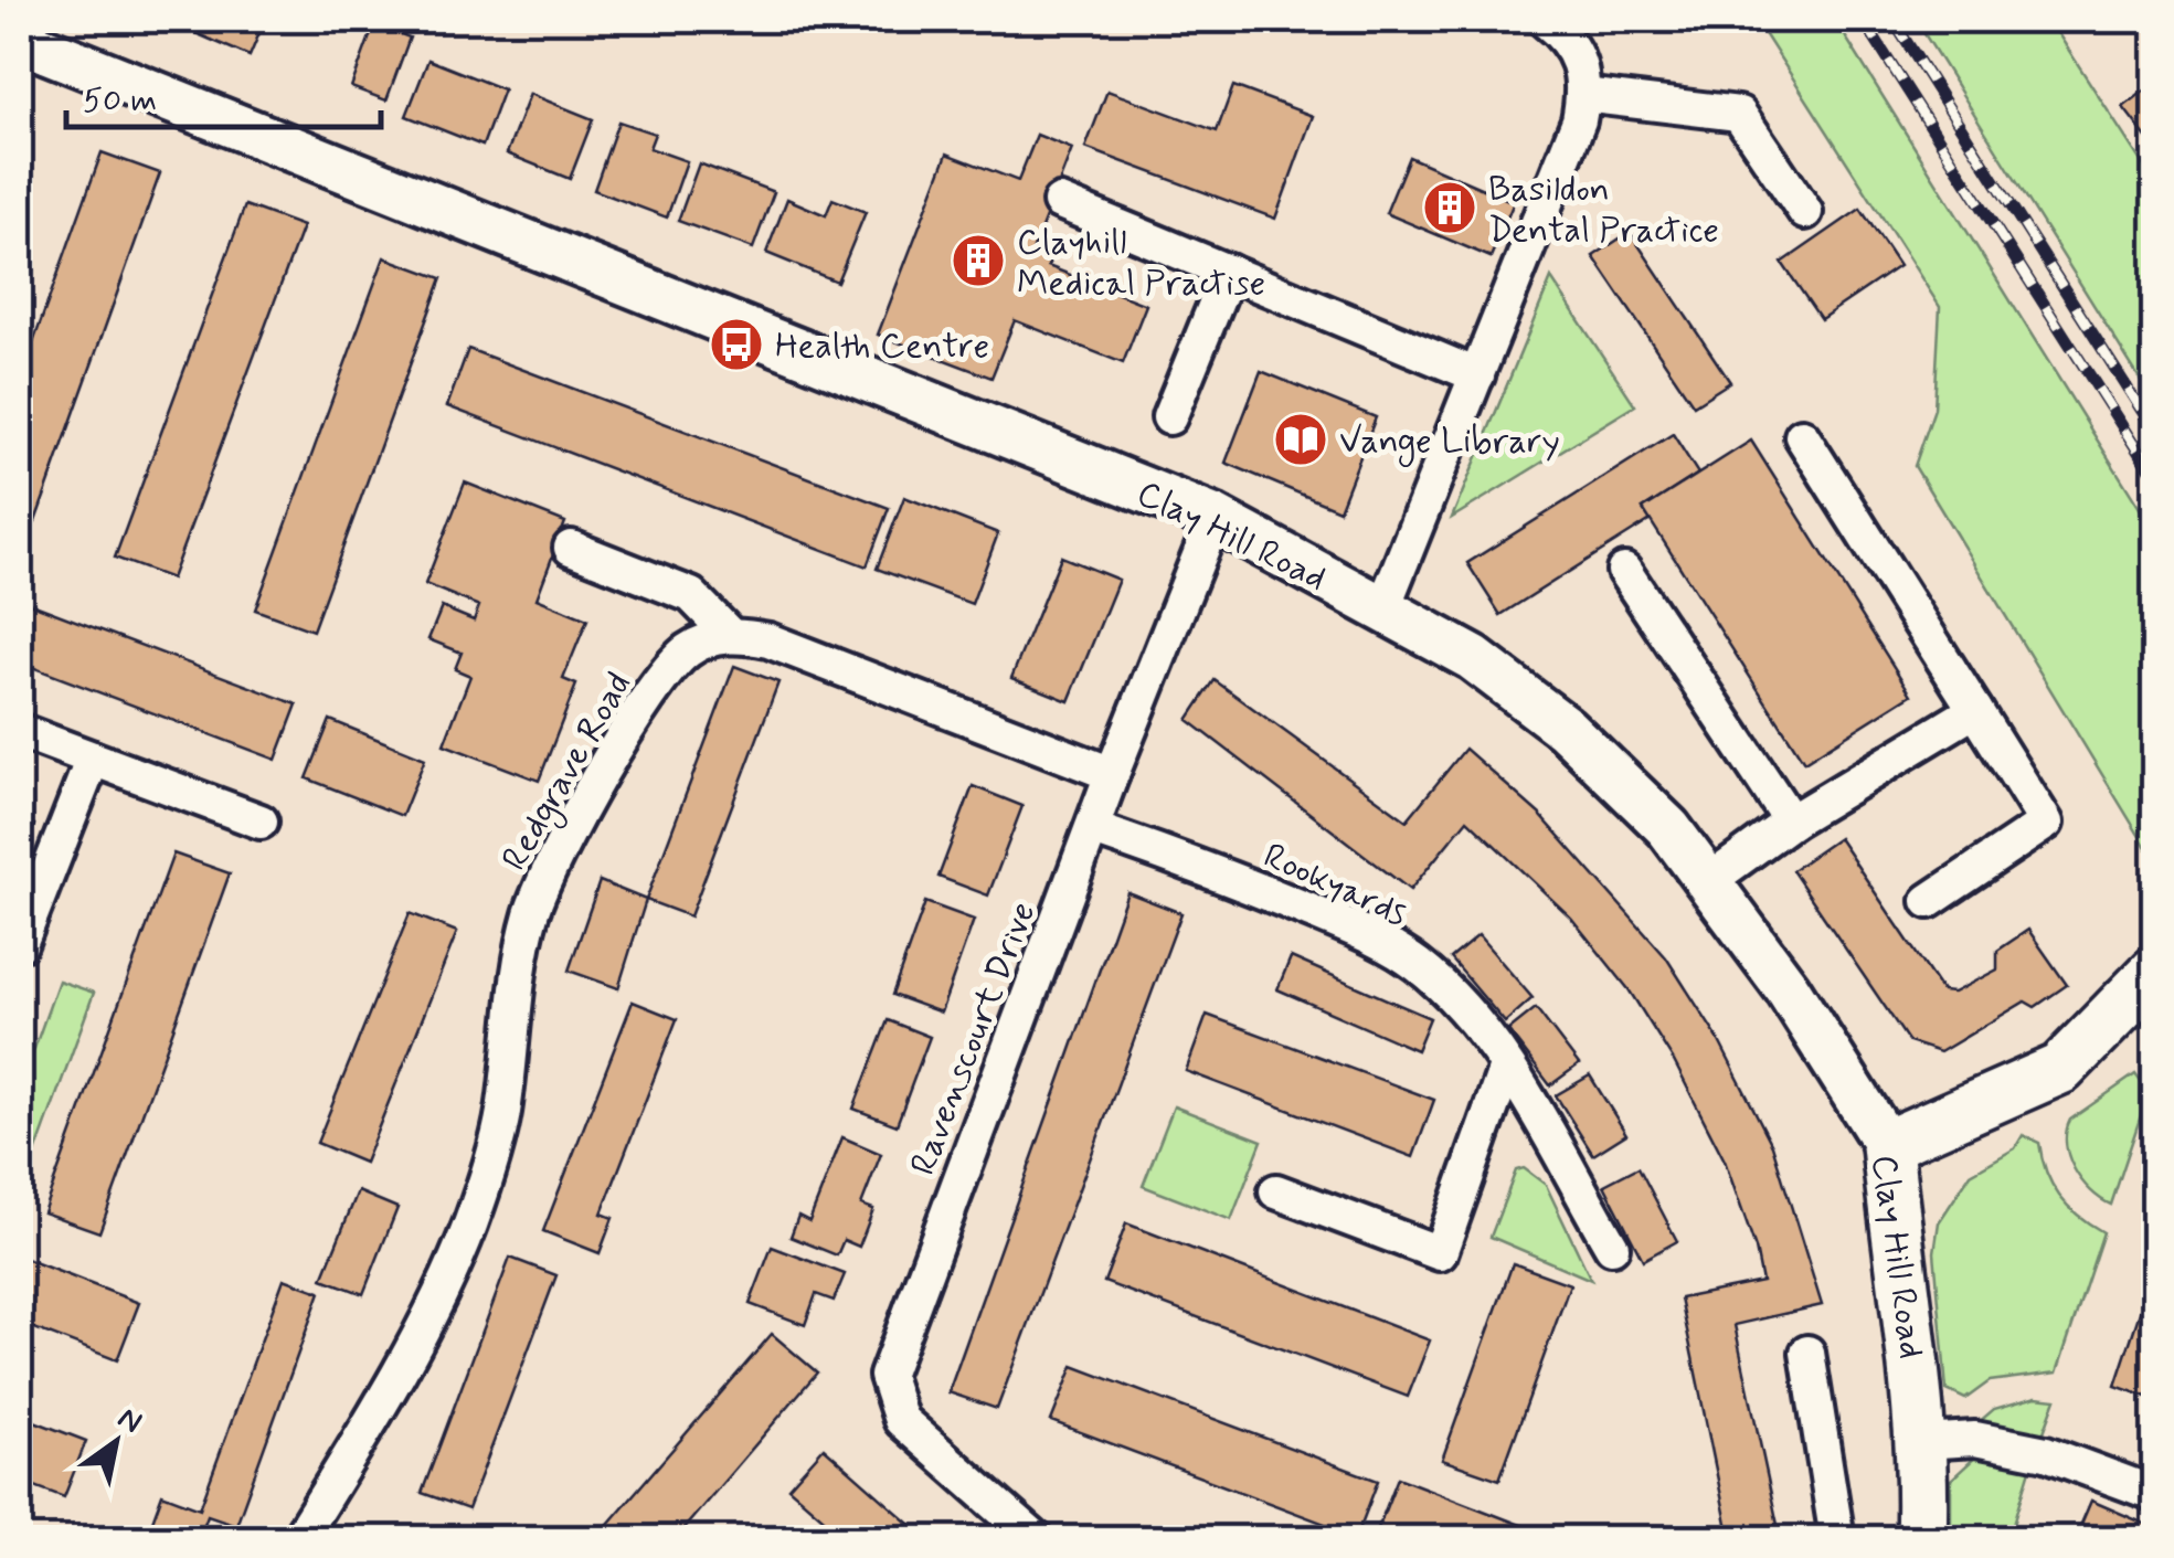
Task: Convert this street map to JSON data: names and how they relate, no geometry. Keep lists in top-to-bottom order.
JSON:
{
  "streets": {
    "main road": ["Clay Hill Road"],
    "street": ["Redgrave Road", "Rookyards", "Ravenscourt Drive"]
  },
  "crossings": [
    ["Clay Hill Road", "Ravenscourt Drive"],
    ["Rookyards", "Ravenscourt Drive"]
  ],
  "places": {
    "building": ["Basildon Dental Practice", "Clayhill Medical Practise"],
    "bus stop": ["Health Centre"],
    "library": ["Vange Library"]
  },
  "scale_bar": "50 m",
  "north": "top right"
}
